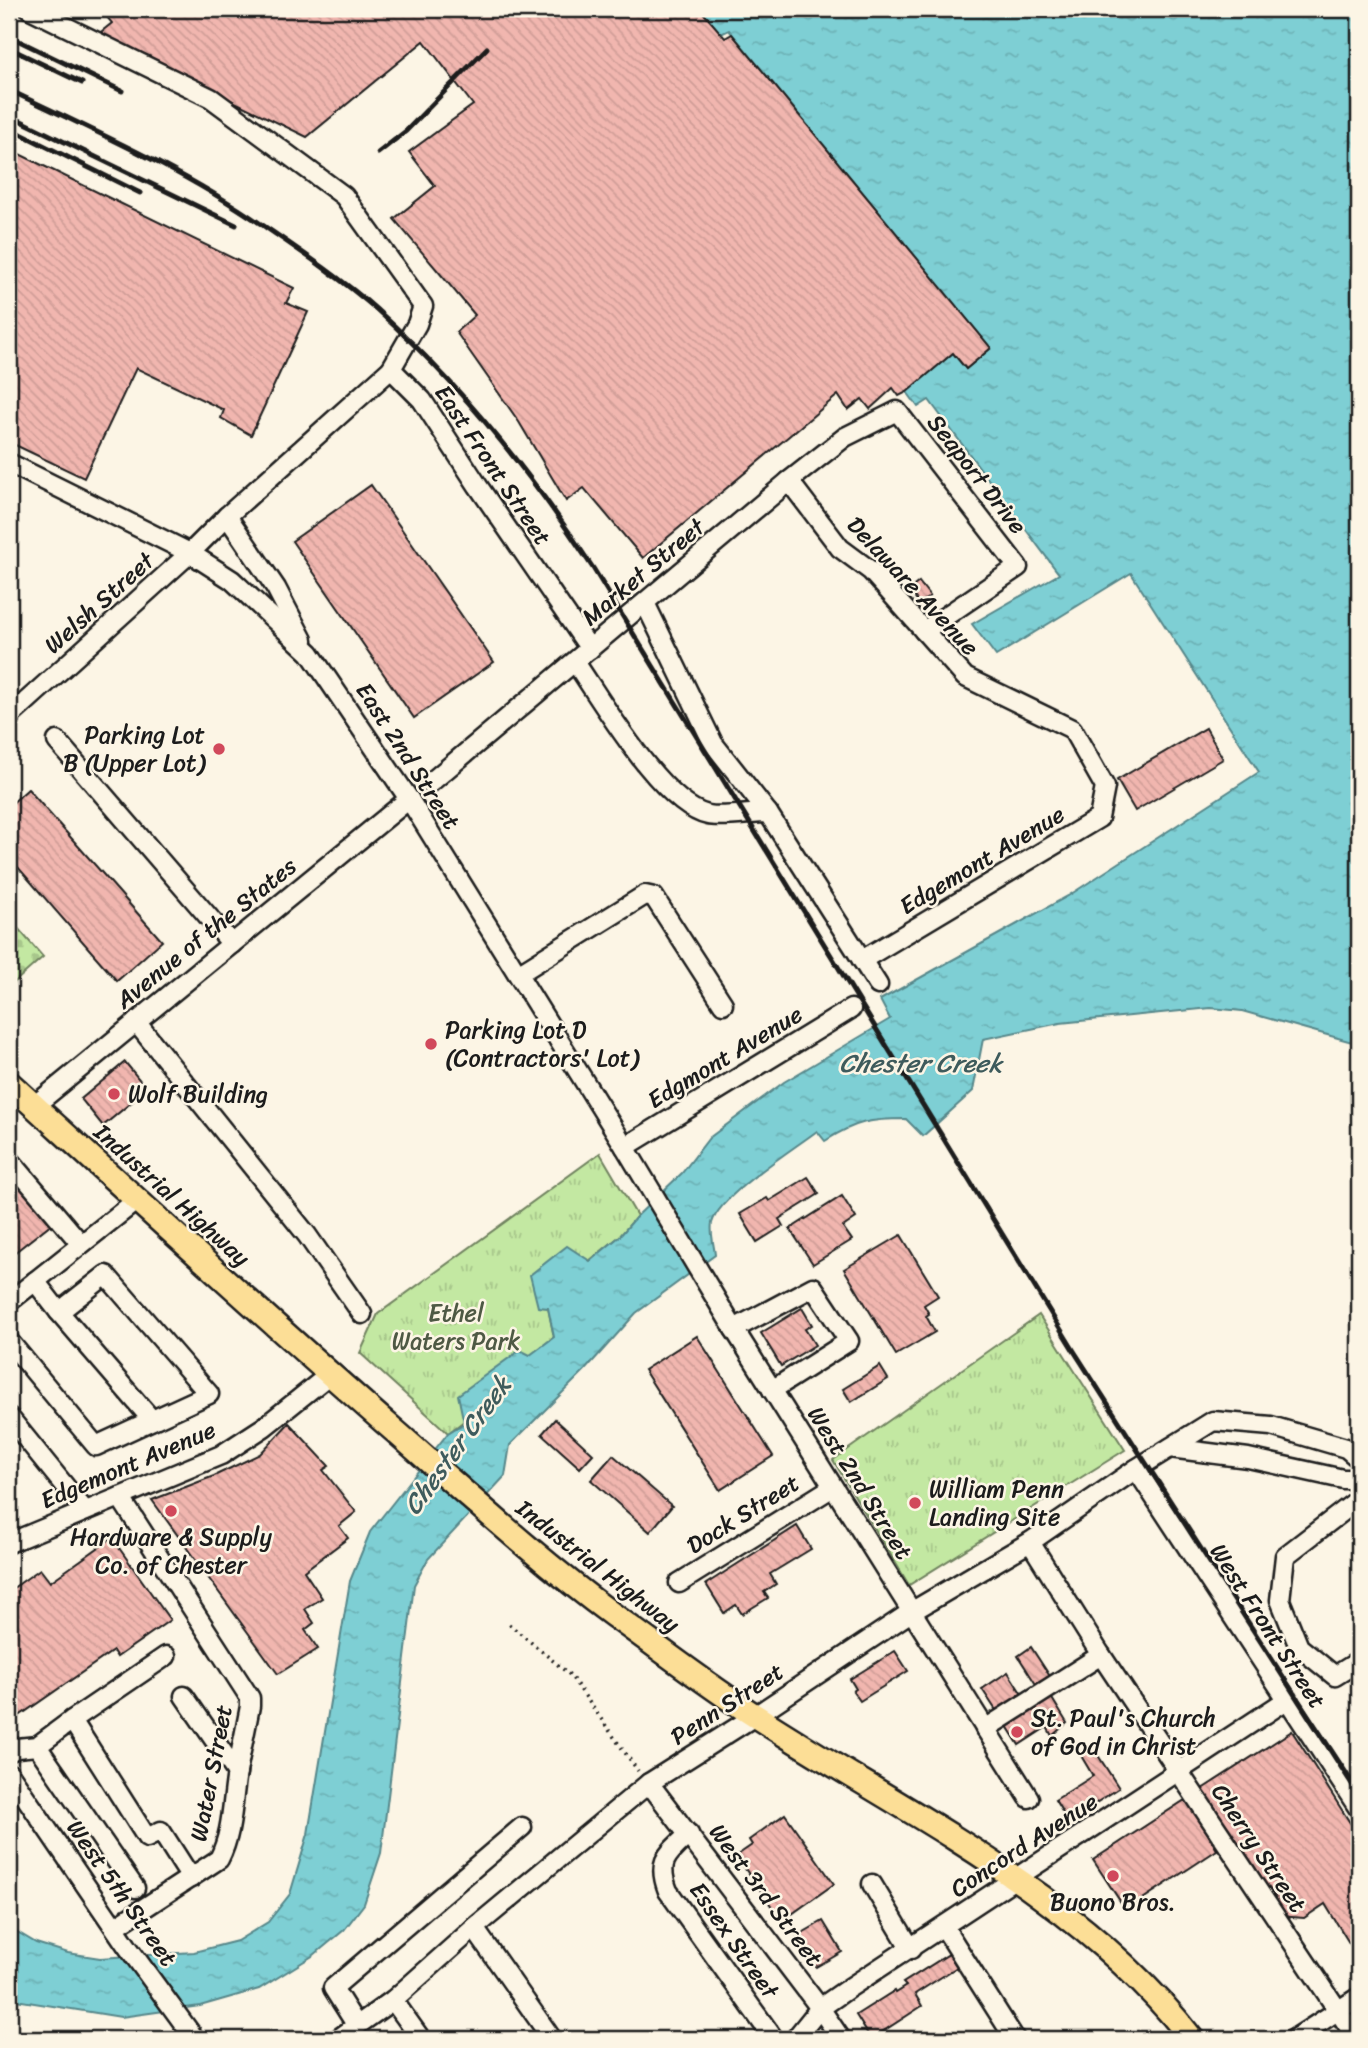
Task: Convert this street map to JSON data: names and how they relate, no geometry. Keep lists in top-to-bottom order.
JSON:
{
  "streets": {
    "main road": ["Industrial Highway"],
    "street": [
      "East Front Street",
      "Seaport Drive",
      "Market Street",
      "Delaware Avenue",
      "Welsh Street",
      "East 2nd Street",
      "Edgemont Avenue",
      "Avenue of the States",
      "Edgmont Avenue",
      "West 2nd Street",
      "Dock Street",
      "West Front Street",
      "Penn Street",
      "Water Street",
      "Concord Avenue",
      "Cherry Street",
      "West 5th Street",
      "West 3rd Street",
      "Essex Street"
    ]
  },
  "crossings": [
    ["East Front Street", "Market Street"],
    ["East Front Street", "Welsh Street"],
    ["Seaport Drive", "Market Street"],
    ["Seaport Drive", "Delaware Avenue"],
    ["Market Street", "Delaware Avenue"],
    ["Delaware Avenue", "Edgemont Avenue"],
    ["Welsh Street", "East 2nd Street"],
    ["East 2nd Street", "Avenue of the States"],
    ["East 2nd Street", "Edgmont Avenue"],
    ["East 2nd Street", "West 2nd Street"],
    ["Edgemont Avenue", "Industrial Highway"],
    ["Edgemont Avenue", "Water Street"],
    ["Avenue of the States", "Industrial Highway"],
    ["Industrial Highway", "Penn Street"],
    ["Industrial Highway", "Concord Avenue"],
    ["West 2nd Street", "Dock Street"],
    ["West 2nd Street", "Penn Street"],
    ["West Front Street", "Penn Street"],
    ["West Front Street", "Concord Avenue"],
    ["Penn Street", "Cherry Street"],
    ["Penn Street", "West 3rd Street"],
    ["Water Street", "West 5th Street"],
    ["Concord Avenue", "Cherry Street"],
    ["Concord Avenue", "West 3rd Street"],
    ["West 3rd Street", "Essex Street"]
  ],
  "water": ["Chester Creek"],
  "parks": ["Ethel Waters Park"],
  "places": [
    "Parking Lot B (Upper Lot)",
    "Parking Lot D (Contractors' Lot)",
    "Wolf Building",
    "William Penn Landing Site",
    "Hardware & Supply Co. of Chester",
    "St. Paul's Church of God in Christ",
    "Buono Bros."
  ]
}
